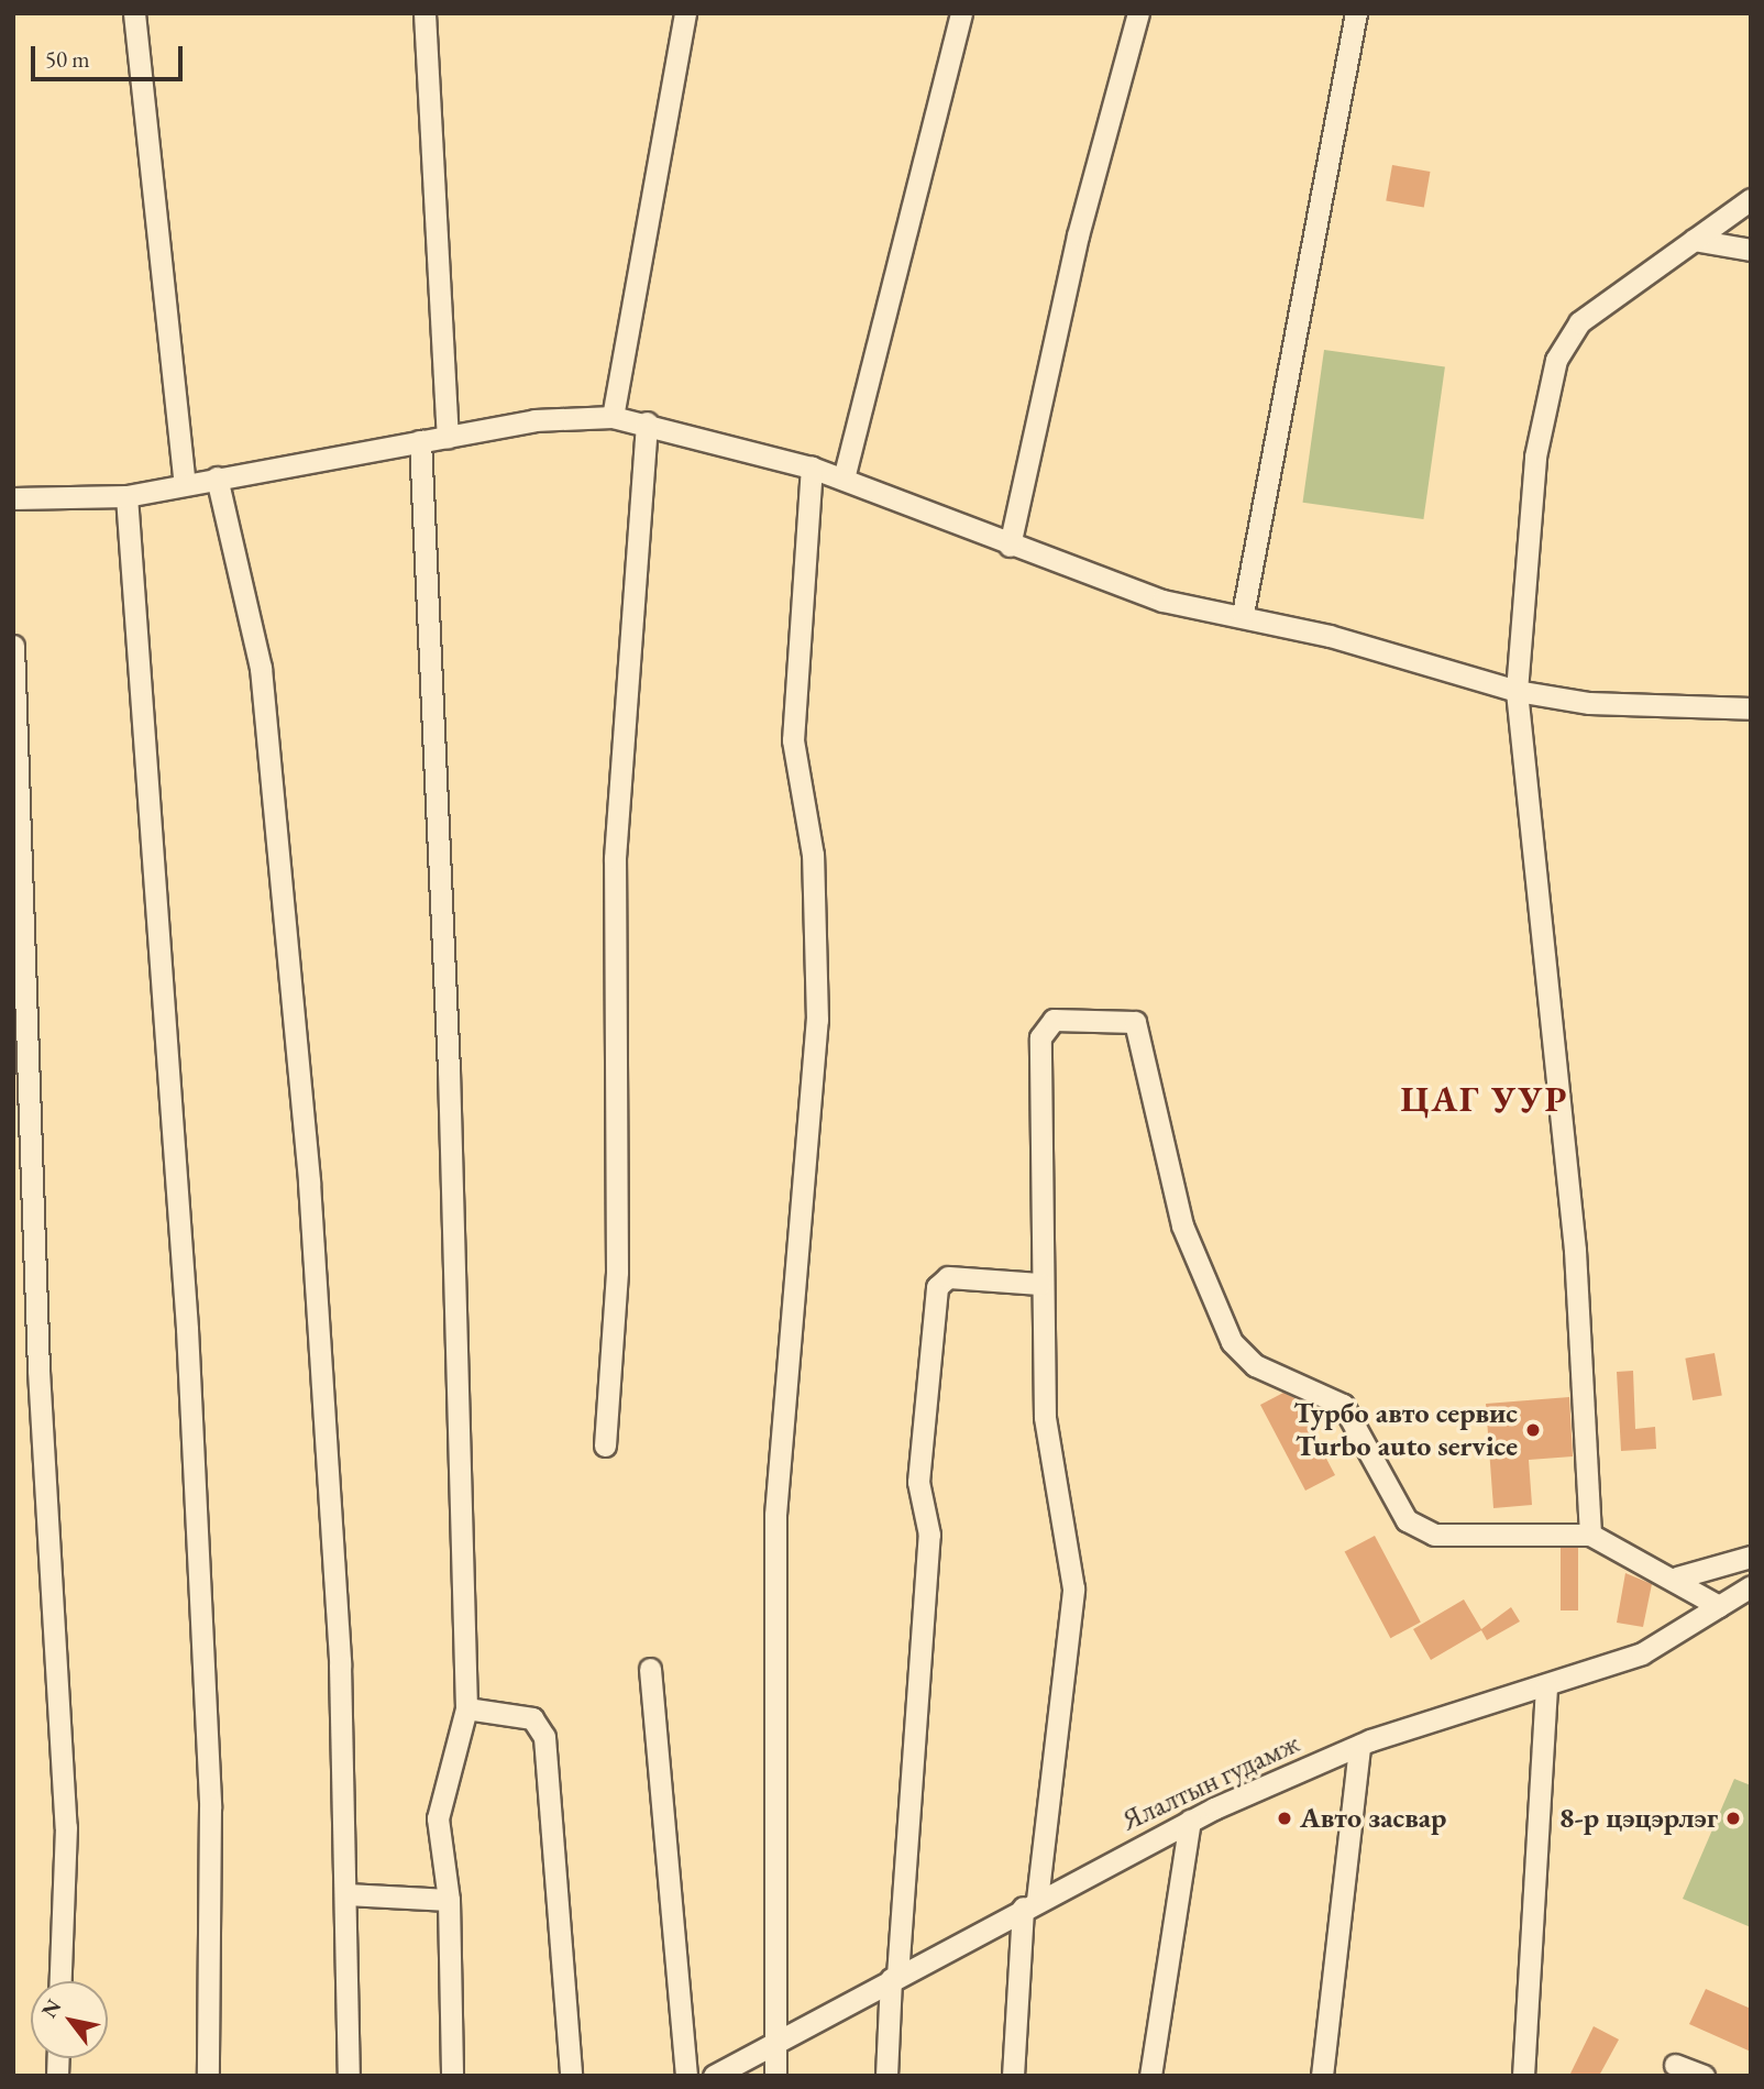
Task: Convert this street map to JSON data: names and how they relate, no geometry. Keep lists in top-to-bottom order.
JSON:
{
  "streets": {
    "street": ["Ялалтын гудамж"]
  },
  "districts": ["ЦАГ УУР"],
  "places": ["Турбо авто сервис Turbo auto service", "Авто засвар", "8-р цэцэрлэг"],
  "scale_bar": "50 m",
  "north": "top left"
}
